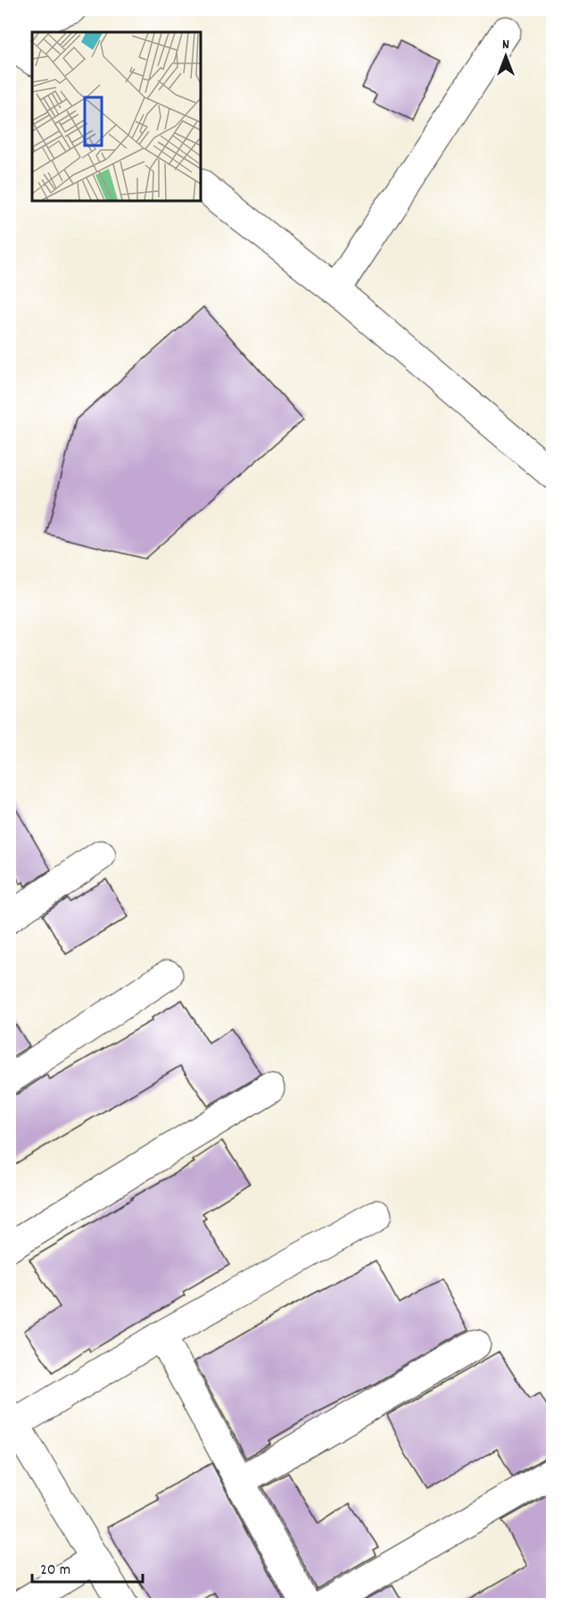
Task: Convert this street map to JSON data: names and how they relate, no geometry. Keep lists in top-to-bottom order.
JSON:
{
  "scale_bar": "20 m",
  "north": "top"
}
